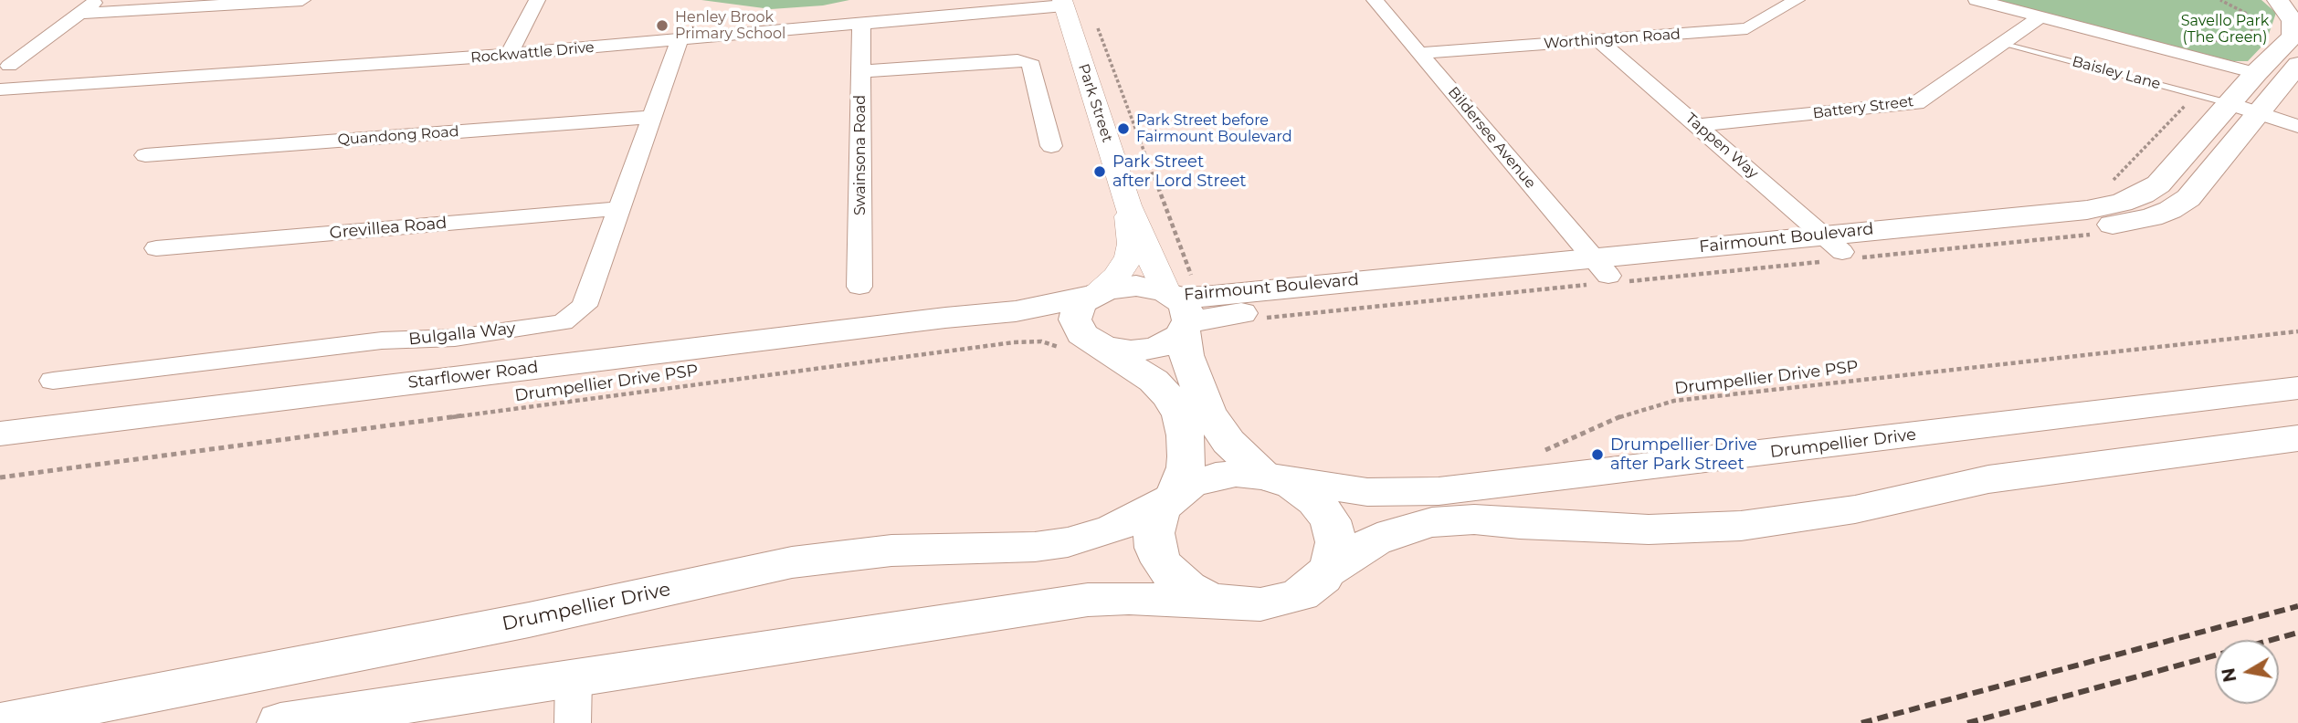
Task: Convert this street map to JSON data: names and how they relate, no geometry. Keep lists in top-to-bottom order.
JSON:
{
  "streets": {
    "main road": ["Fairmount Boulevard", "Starflower Road", "Drumpellier Drive"],
    "street": [
      "Worthington Road",
      "Rockwattle Drive",
      "Park Street",
      "Battery Street",
      "Quandong Road",
      "Bildersee Avenue",
      "Tappen Way",
      "Swainsona Road",
      "Grevillea Road",
      "Bulgalla Way"
    ],
    "lane": ["Baisley Lane"],
    "path": ["Drumpellier Drive PSP"]
  },
  "crossings": [
    ["Worthington Road", "Bildersee Avenue"],
    ["Worthington Road", "Tappen Way"],
    ["Rockwattle Drive", "Park Street"],
    ["Rockwattle Drive", "Swainsona Road"],
    ["Rockwattle Drive", "Bulgalla Way"],
    ["Baisley Lane", "Battery Street"],
    ["Baisley Lane", "Fairmount Boulevard"],
    ["Park Street", "Fairmount Boulevard"],
    ["Park Street", "Starflower Road"],
    ["Battery Street", "Tappen Way"],
    ["Quandong Road", "Bulgalla Way"],
    ["Bildersee Avenue", "Fairmount Boulevard"],
    ["Tappen Way", "Fairmount Boulevard"],
    ["Grevillea Road", "Bulgalla Way"],
    ["Fairmount Boulevard", "Starflower Road"],
    ["Fairmount Boulevard", "Drumpellier Drive PSP"],
    ["Starflower Road", "Drumpellier Drive PSP"]
  ],
  "parks": ["Savello Park (The Green)"],
  "places": [
    "Henley Brook Primary School",
    "Park Street before Fairmount Boulevard",
    "Park Street after Lord Street",
    "Drumpellier Drive after Park Street"
  ],
  "north": "left"
}
